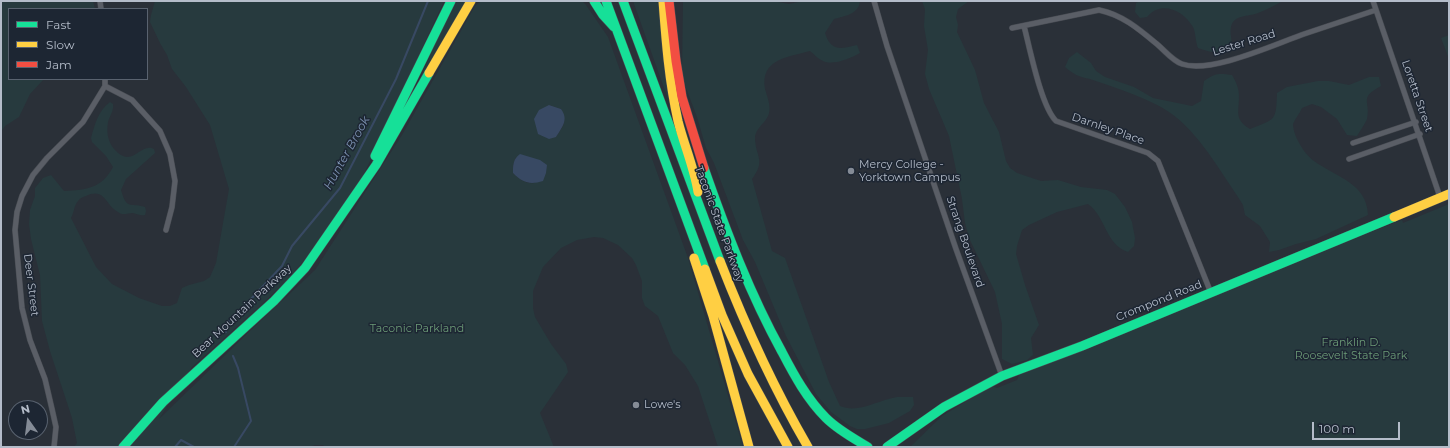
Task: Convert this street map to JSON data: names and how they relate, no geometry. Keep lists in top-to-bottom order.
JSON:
{
  "streets": {
    "highway": ["Taconic State Parkway", "Crompond Road", "Bear Mountain Parkway"],
    "street": [
      "Lester Road",
      "Loretta Street",
      "Darnley Place",
      "Strang Boulevard",
      "Deer Street"
    ]
  },
  "crossings": [
    ["Lester Road", "Loretta Street"],
    ["Lester Road", "Darnley Place"],
    ["Loretta Street", "Crompond Road"],
    ["Darnley Place", "Crompond Road"],
    ["Strang Boulevard", "Crompond Road"]
  ],
  "water": ["Hunter Brook"],
  "parks": ["Taconic Parkland", "Franklin D. Roosevelt State Park"],
  "places": ["Mercy College - Yorktown Campus", "Lowe's"],
  "legend": ["Fast", "Slow", "Jam"],
  "scale_bar": "100 m",
  "north": "top"
}
